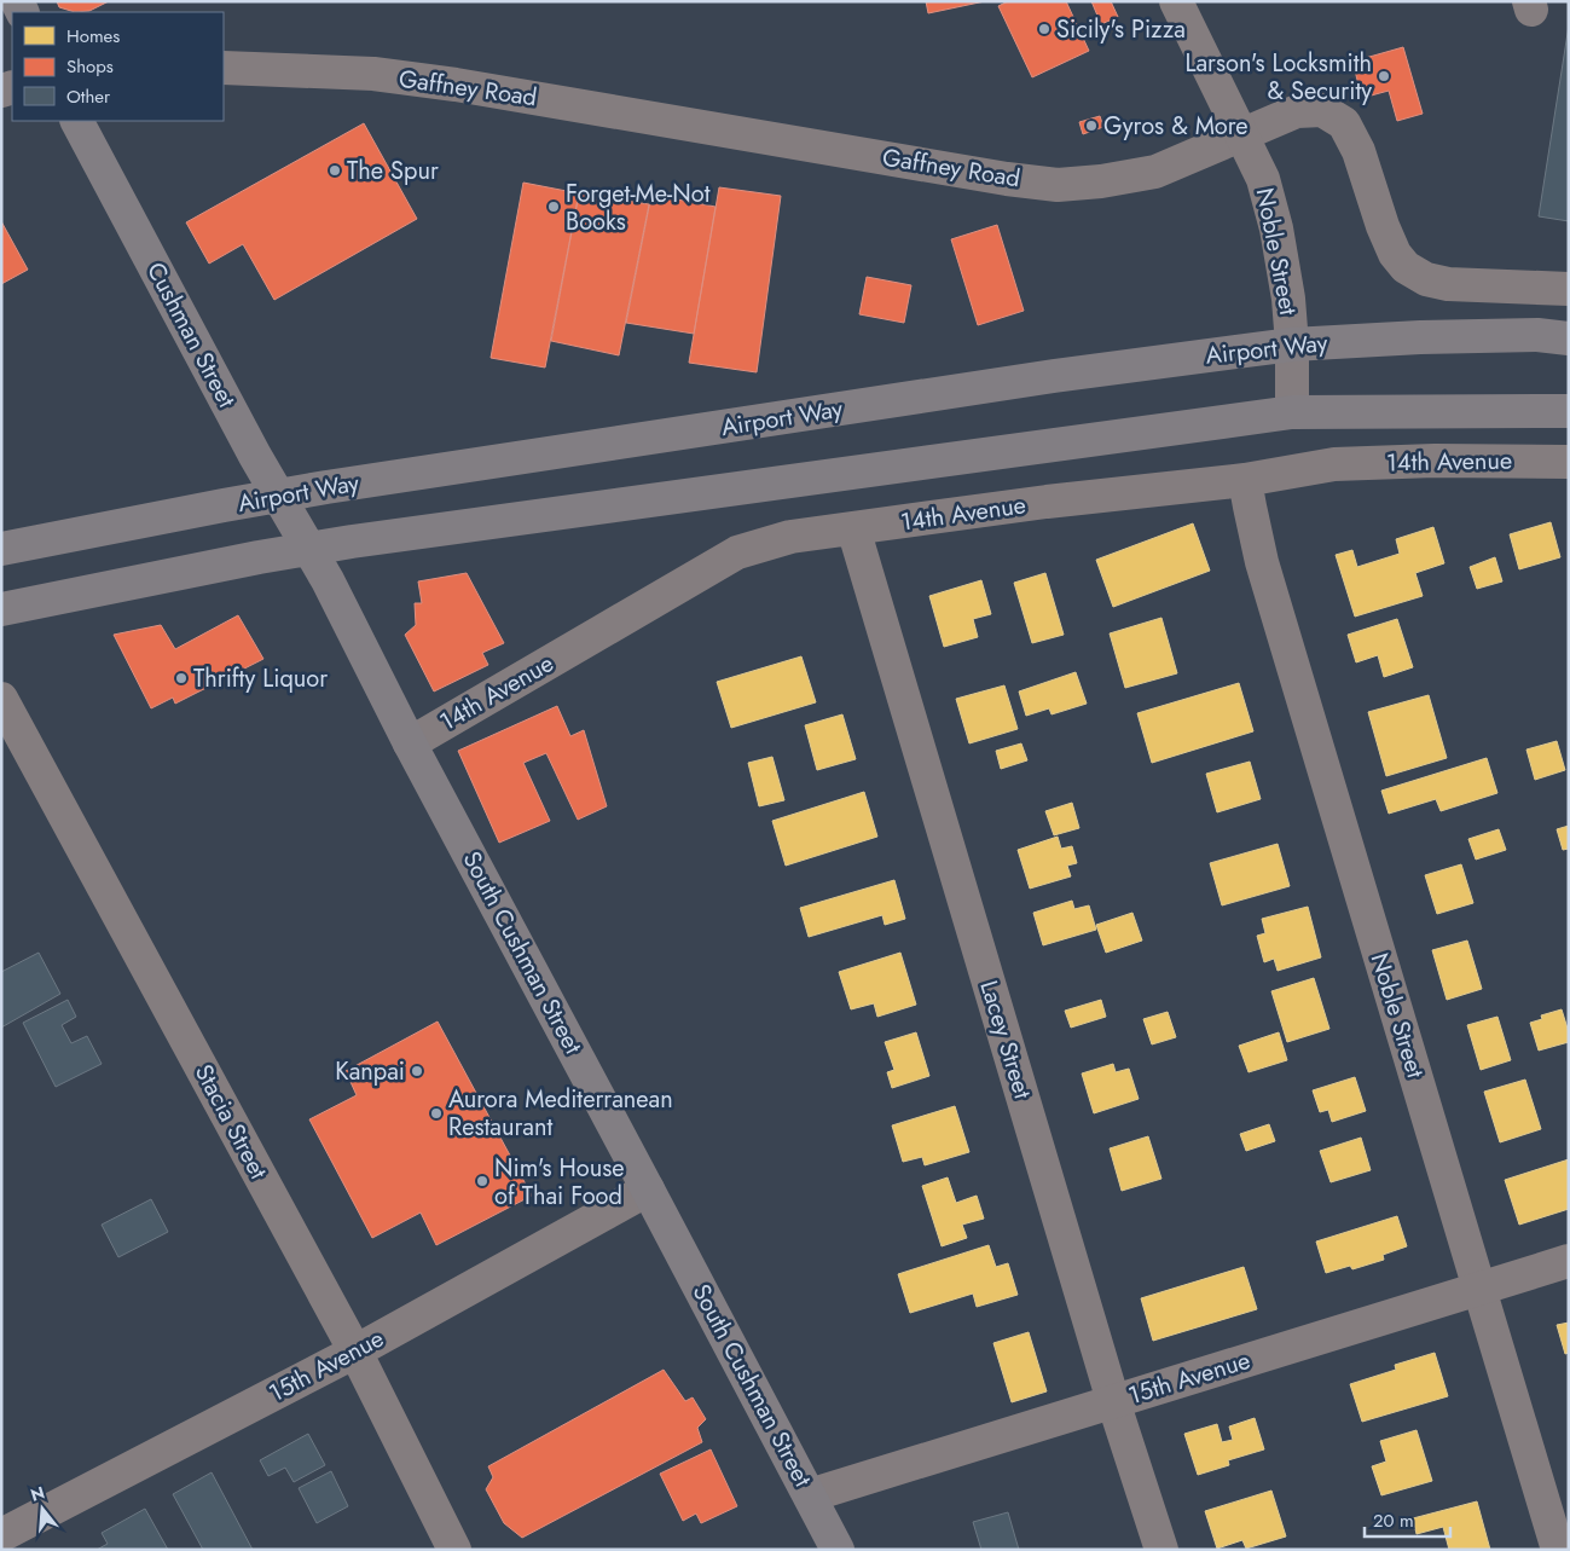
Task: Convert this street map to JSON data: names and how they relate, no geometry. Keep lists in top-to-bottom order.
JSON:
{
  "streets": {
    "main road": ["Cushman Street", "Airport Way", "South Cushman Street"],
    "street": [
      "Gaffney Road",
      "Noble Street",
      "14th Avenue",
      "Lacey Street",
      "Stacia Street",
      "15th Avenue"
    ]
  },
  "crossings": [
    ["Gaffney Road", "Noble Street"],
    ["Noble Street", "Airport Way"],
    ["Noble Street", "14th Avenue"],
    ["Noble Street", "15th Avenue"],
    ["Cushman Street", "Airport Way"],
    ["Cushman Street", "South Cushman Street"],
    ["14th Avenue", "South Cushman Street"],
    ["14th Avenue", "Lacey Street"],
    ["South Cushman Street", "15th Avenue"],
    ["Lacey Street", "15th Avenue"],
    ["Stacia Street", "15th Avenue"]
  ],
  "places": [
    "Sicily's Pizza",
    "Larson's Locksmith & Security",
    "Gyros & More",
    "The Spur",
    "Forget-Me-Not Books",
    "Thrifty Liquor",
    "Kanpai",
    "Aurora Mediterranean Restaurant",
    "Nim's House of Thai Food"
  ],
  "legend": ["Homes", "Shops", "Other"],
  "scale_bar": "20 m",
  "north": "top"
}
